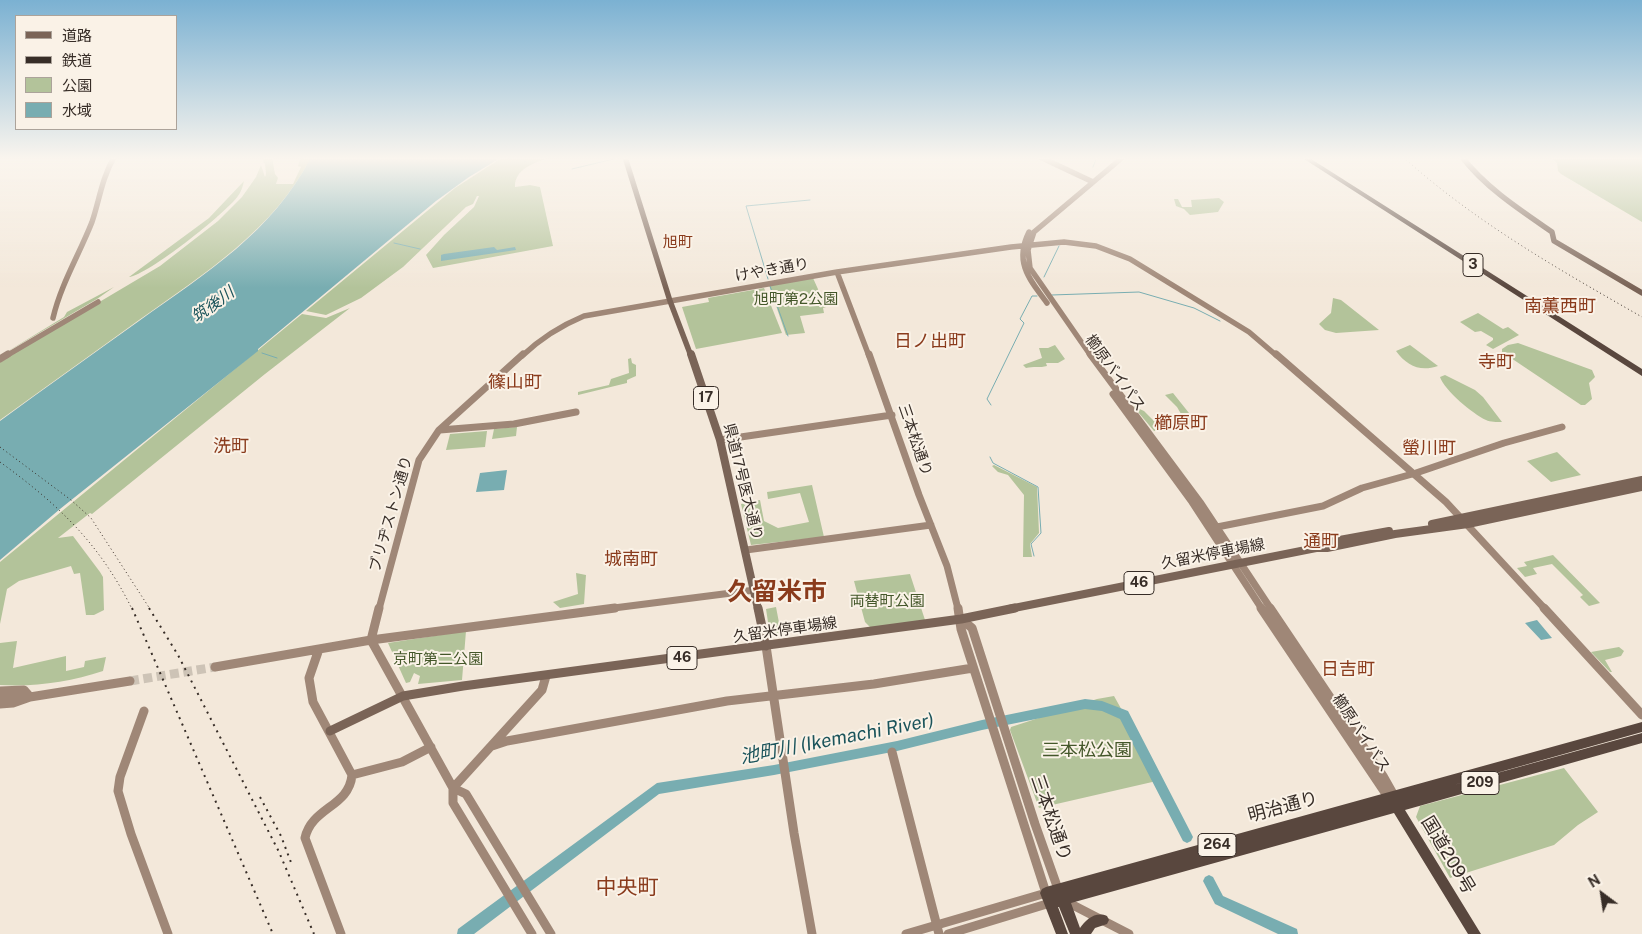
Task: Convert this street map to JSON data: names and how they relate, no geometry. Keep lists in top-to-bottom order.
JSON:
{
  "streets": {
    "highway": [
      "3",
      "209",
      "明治通り",
      "264",
      "国道209号"
    ],
    "main road": [
      "17",
      "県道17号医大通り",
      "久留米停車場線",
      "46"
    ],
    "street": [
      "けやき通り",
      "櫛原バイパス",
      "三本松通り",
      "ブリヂストン通り"
    ]
  },
  "crossings": [
    ["けやき通り", "櫛原バイパス"],
    ["けやき通り", "三本松通り"],
    ["けやき通り", "県道17号医大通り"],
    ["けやき通り", "ブリヂストン通り"],
    ["けやき通り", "久留米停車場線"],
    ["櫛原バイパス", "久留米停車場線"],
    ["櫛原バイパス", "明治通り"],
    ["櫛原バイパス", "国道209号"],
    ["三本松通り", "久留米停車場線"],
    ["三本松通り", "明治通り"],
    ["県道17号医大通り", "久留米停車場線"],
    ["久留米停車場線", "46"],
    ["明治通り", "国道209号"]
  ],
  "districts": [
    "旭町",
    "南薫西町",
    "日ノ出町",
    "寺町",
    "篠山町",
    "櫛原町",
    "洗町",
    "螢川町",
    "通町",
    "城南町",
    "久留米市",
    "日吉町",
    "中央町"
  ],
  "water": ["筑後川", "池町川 (Ikemachi River)"],
  "parks": [
    "旭町第2公園",
    "両替町公園",
    "京町第二公園",
    "三本松公園"
  ],
  "legend": [
    "道路",
    "鉄道",
    "公園",
    "水域"
  ],
  "north": "top left"
}
